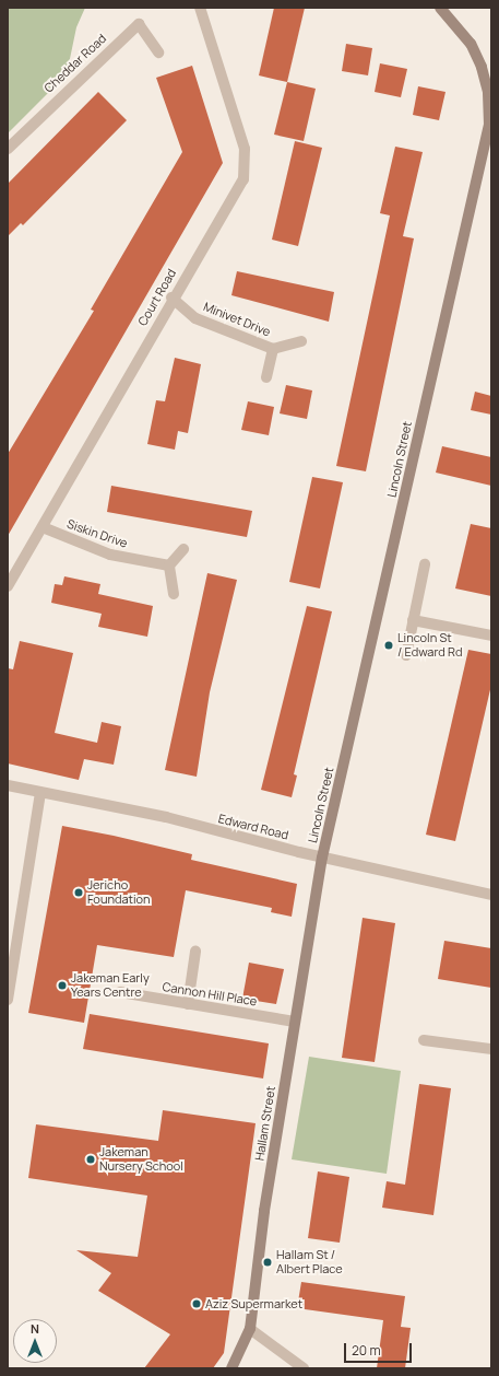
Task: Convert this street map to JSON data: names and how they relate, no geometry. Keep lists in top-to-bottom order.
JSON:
{
  "streets": {
    "street": [
      "Cheddar Road",
      "Court Road",
      "Minivet Drive",
      "Lincoln Street",
      "Siskin Drive",
      "Edward Road",
      "Cannon Hill Place",
      "Hallam Street"
    ]
  },
  "crossings": [
    ["Court Road", "Minivet Drive"],
    ["Court Road", "Siskin Drive"],
    ["Lincoln Street", "Edward Road"],
    ["Lincoln Street", "Hallam Street"],
    ["Edward Road", "Hallam Street"],
    ["Cannon Hill Place", "Hallam Street"]
  ],
  "places": [
    "Lincoln St / Edward Rd",
    "Jericho Foundation",
    "Jakeman Early Years Centre",
    "Jakeman Nursery School",
    "Hallam St / Albert Place",
    "Aziz Supermarket"
  ],
  "scale_bar": "20 m",
  "north": "top"
}
